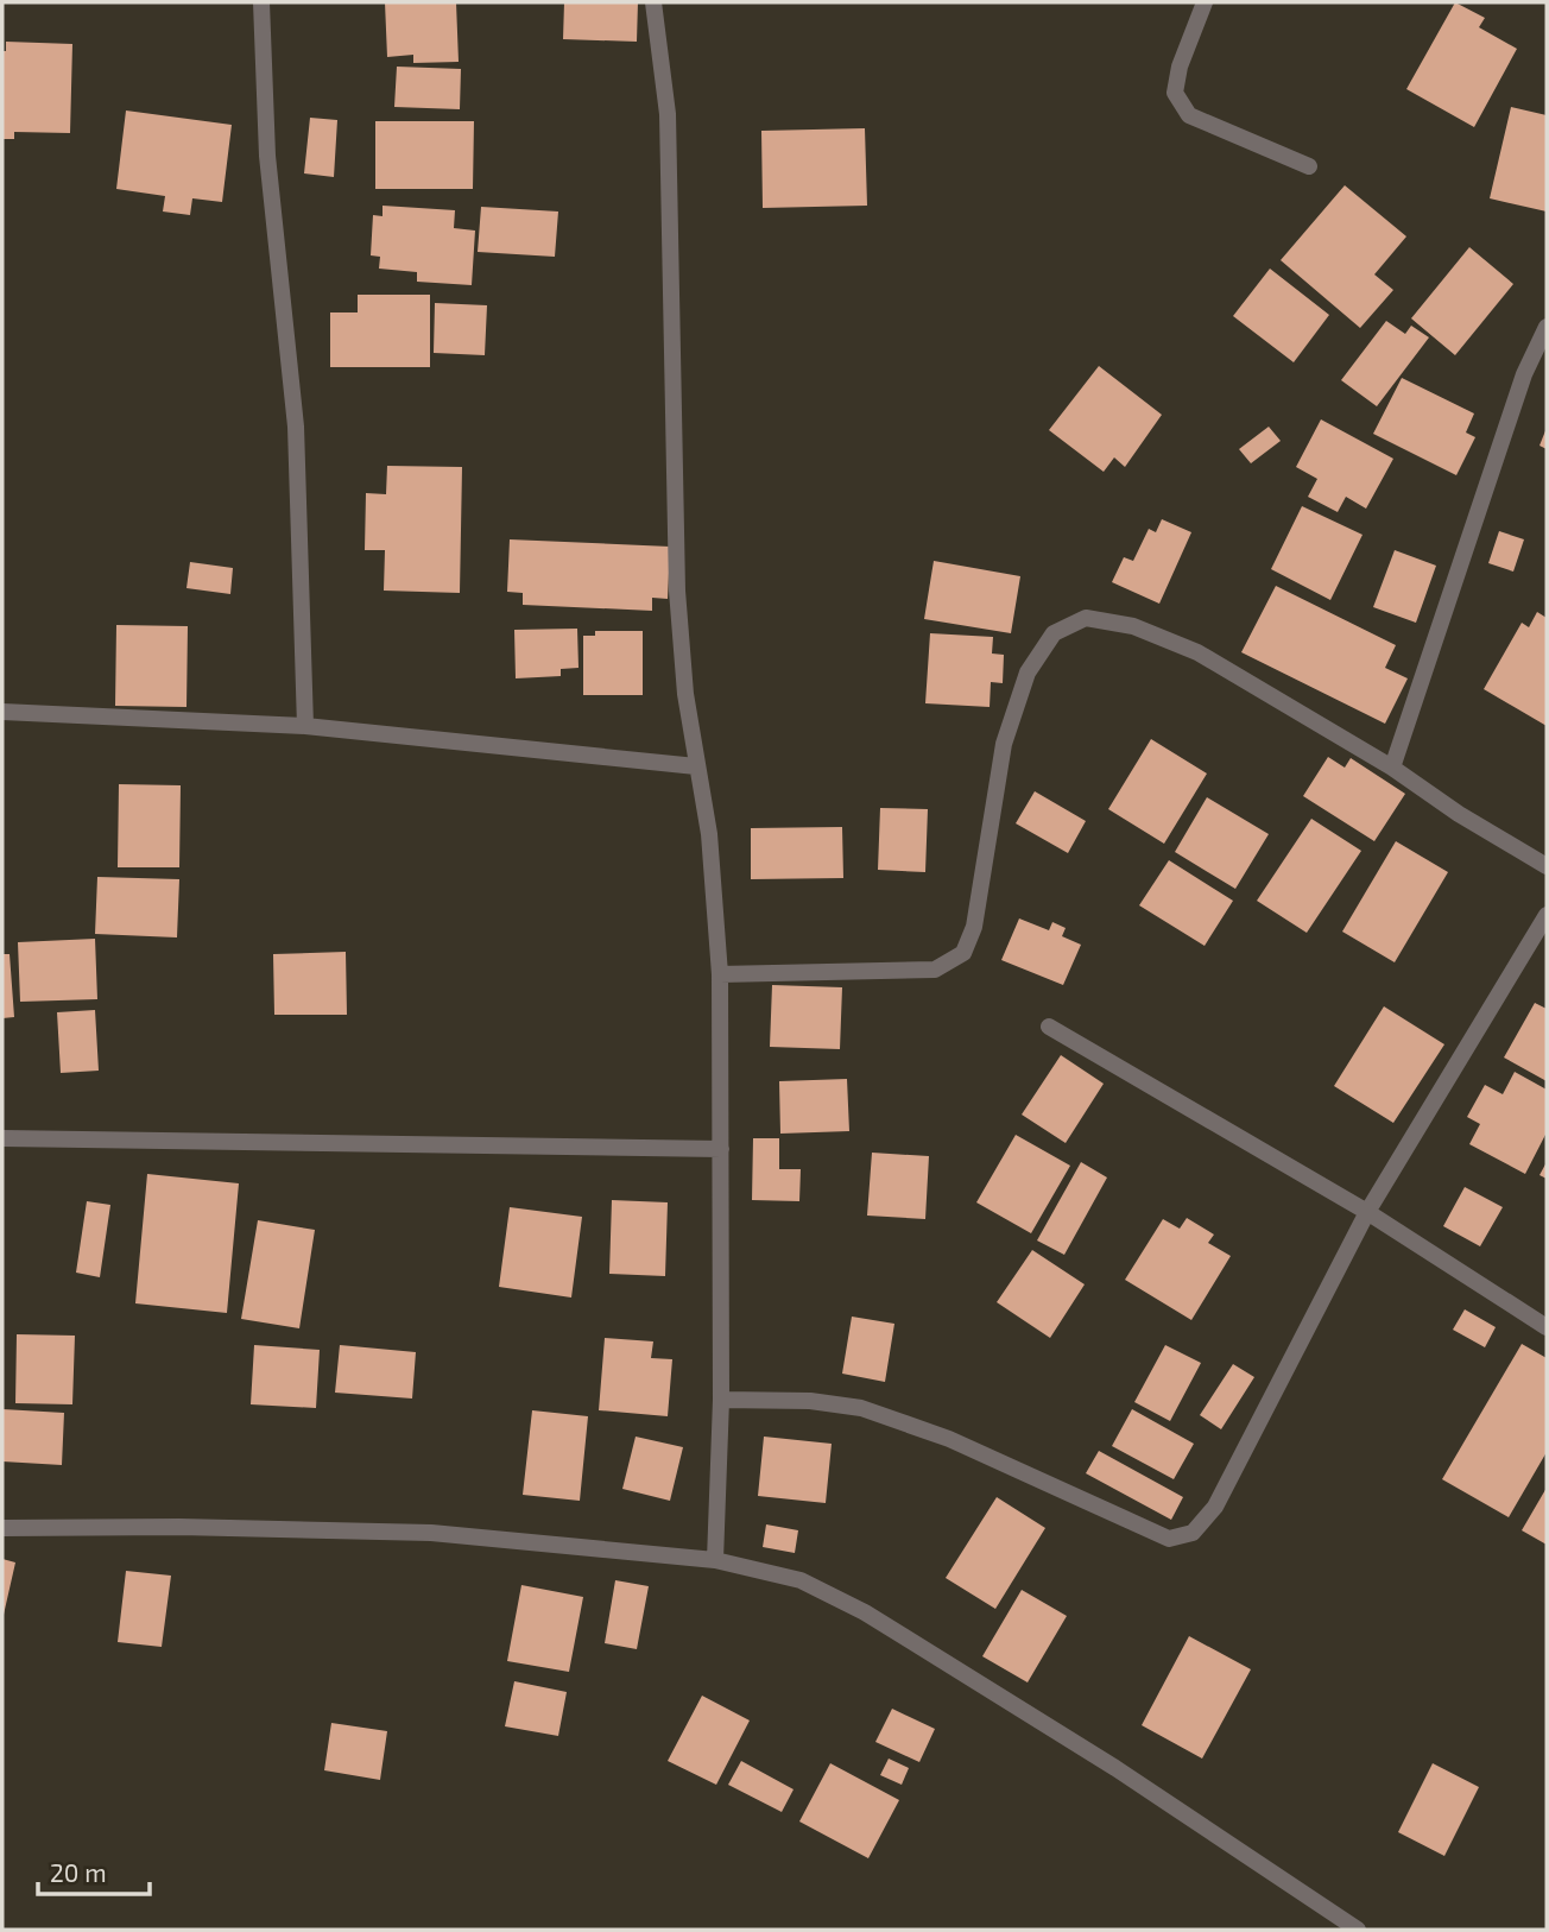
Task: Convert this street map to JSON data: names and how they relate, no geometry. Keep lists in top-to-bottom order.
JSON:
{
  "scale_bar": "20 m"
}
